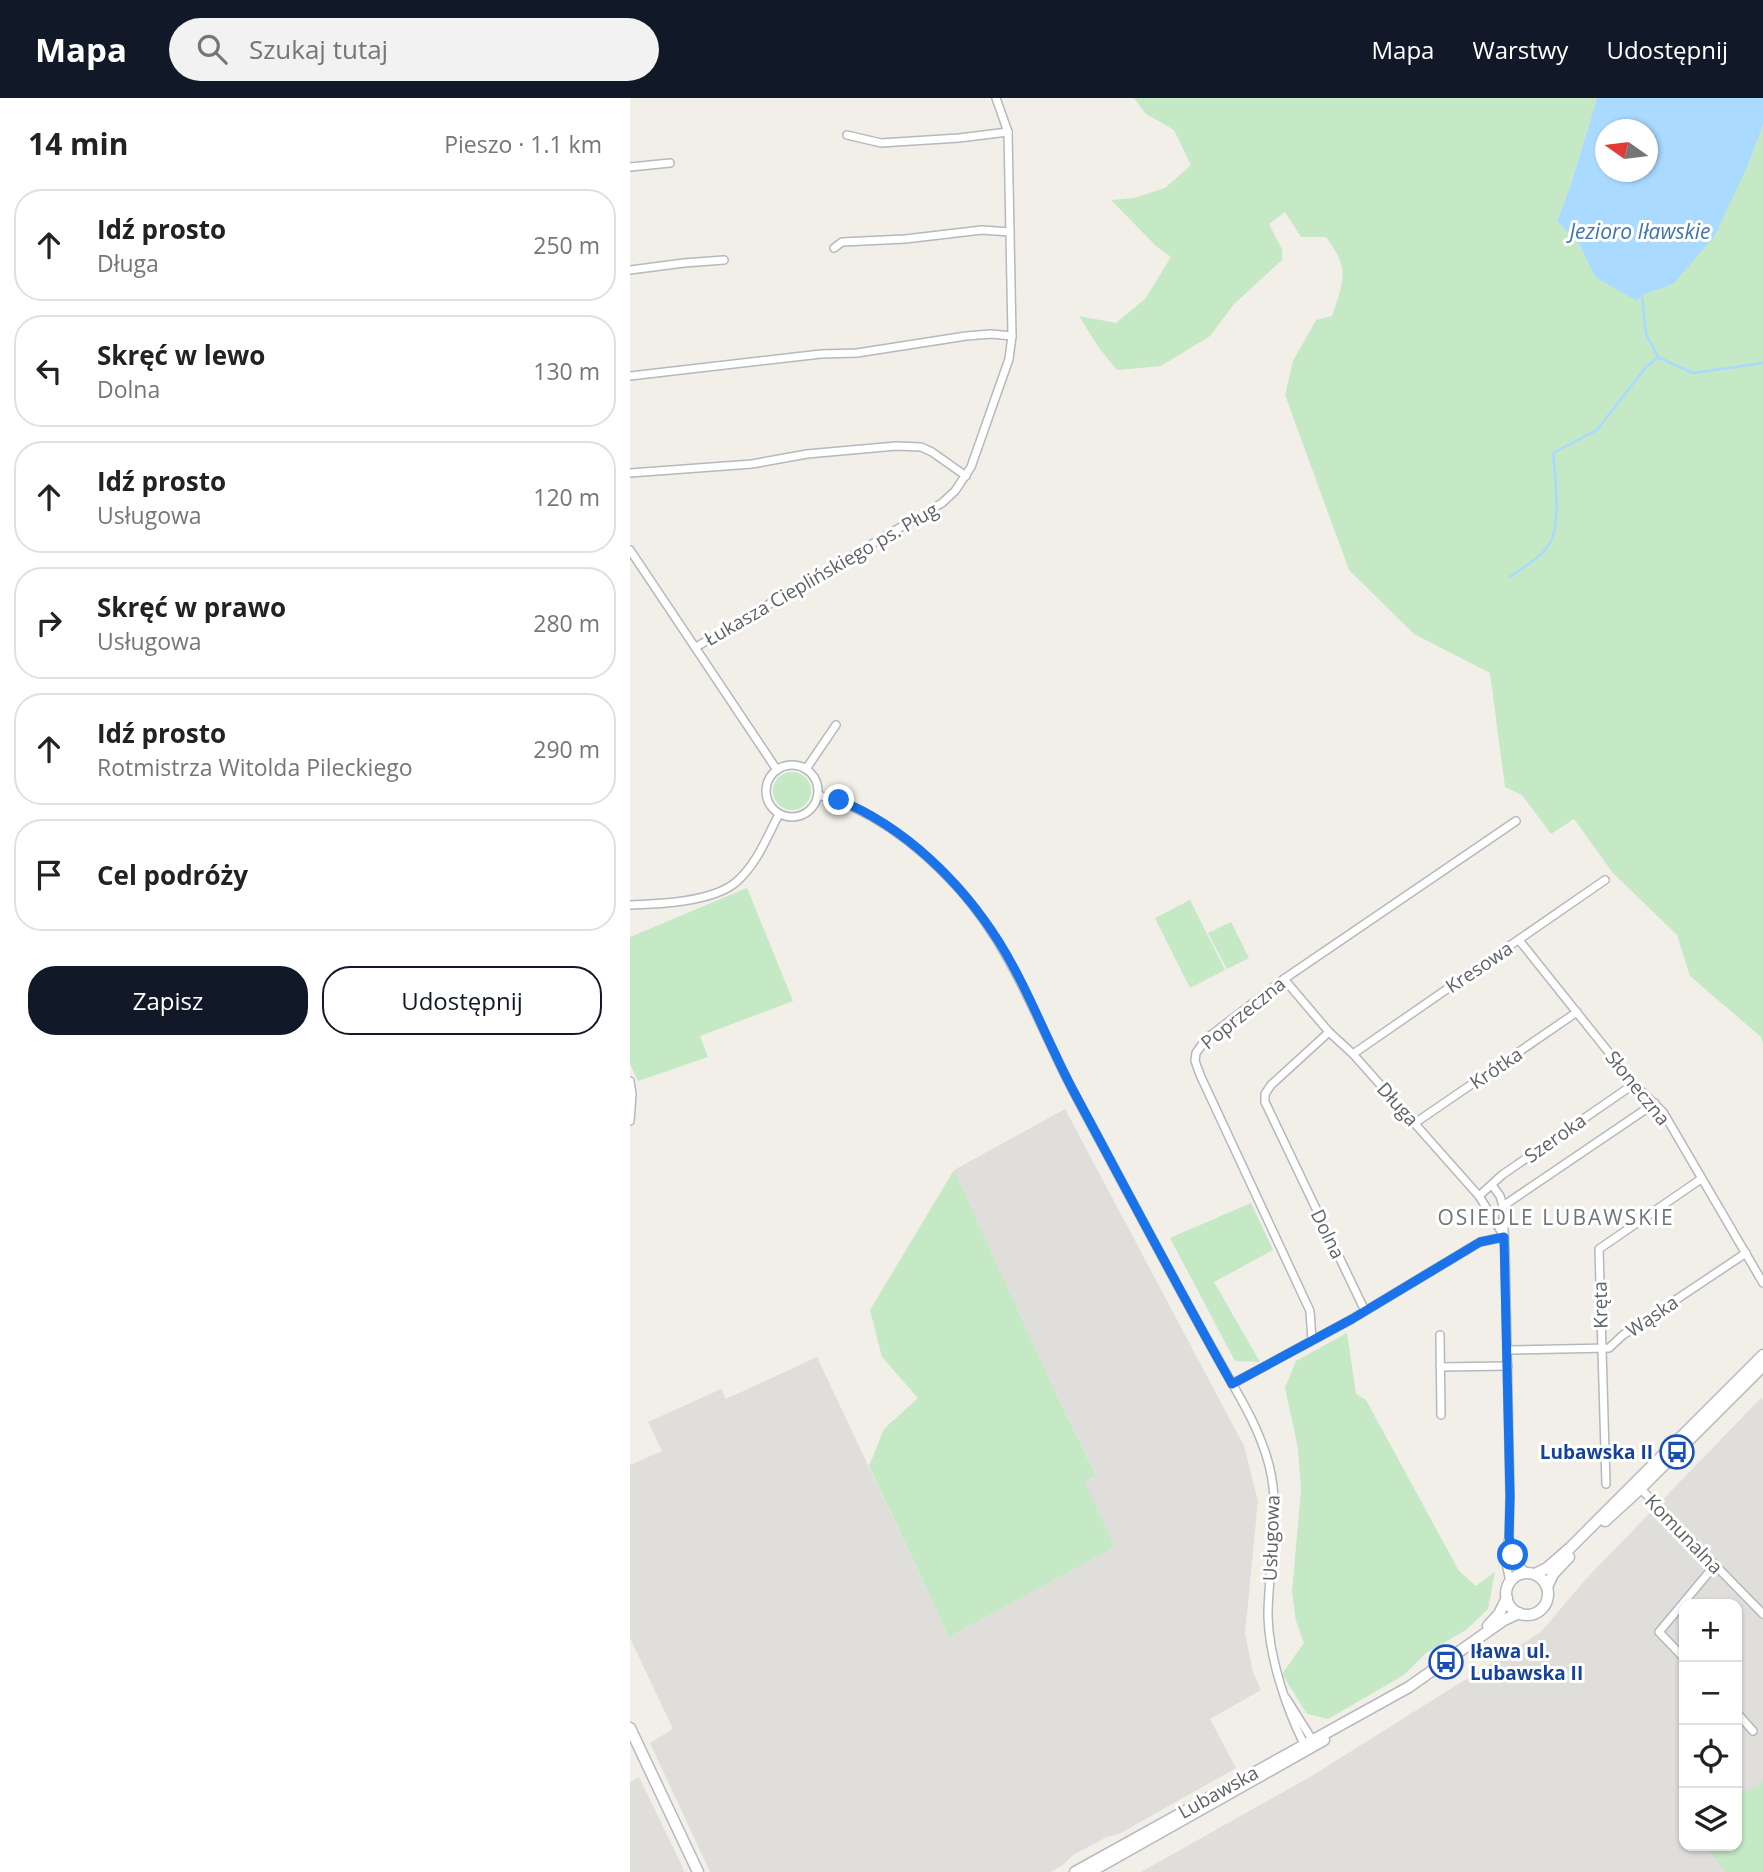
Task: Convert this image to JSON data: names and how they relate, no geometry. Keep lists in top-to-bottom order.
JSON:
{
  "streets": {
    "main road": ["Lubawska"],
    "street": [
      "Łukasza Cieplińskiego ps. Pług",
      "Kresowa",
      "Poprzeczna",
      "Krótka",
      "Słoneczna",
      "Długa",
      "Szeroka",
      "Dolna",
      "Kręta",
      "Wąska",
      "Komunalna",
      "Usługowa"
    ]
  },
  "crossings": [
    ["Kresowa", "Słoneczna"],
    ["Kresowa", "Długa"],
    ["Poprzeczna", "Długa"],
    ["Krótka", "Słoneczna"],
    ["Krótka", "Długa"],
    ["Słoneczna", "Szeroka"],
    ["Słoneczna", "Kręta"],
    ["Słoneczna", "Wąska"],
    ["Długa", "Szeroka"],
    ["Długa", "Dolna"],
    ["Długa", "Lubawska"],
    ["Kręta", "Wąska"],
    ["Usługowa", "Lubawska"]
  ],
  "districts": ["OSIEDLE LUBAWSKIE"],
  "water": ["Jezioro Iławskie"],
  "places": {
    "bus stop": ["Lubawska II", "Iława ul. Lubawska II"]
  },
  "north": "left",
  "page": {
    "header": "Mapa",
    "search": "Szukaj tutaj",
    "nav": ["Mapa", "Warstwy", "Udostępnij"],
    "heading": ["14 min", "Pieszo · 1.1 km"],
    "list": [
      ["Idź prosto", "Długa", "250 m"],
      ["Skręć w lewo", "Dolna", "130 m"],
      ["Idź prosto", "Usługowa", "120 m"],
      ["Skręć w prawo", "Usługowa", "280 m"],
      ["Idź prosto", "Rotmistrza Witolda Pileckiego", "290 m"],
      "Cel podróży"
    ],
    "buttons": ["Zapisz", "Udostępnij"],
    "map_buttons": ["+", "−"]
  }
}
